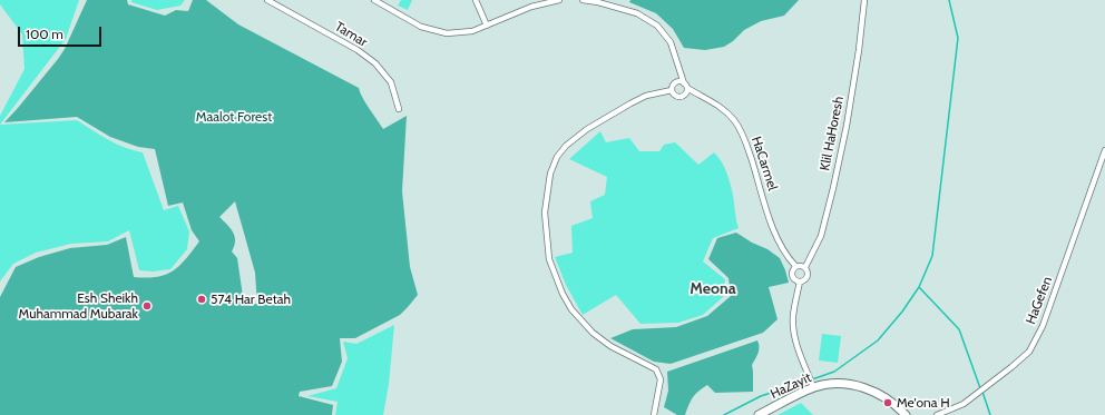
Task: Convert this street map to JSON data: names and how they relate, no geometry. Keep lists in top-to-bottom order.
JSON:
{
  "streets": {
    "street": [
      "Tamar",
      "Klil HaHoresh",
      "HaCarmel",
      "HaGefen",
      "HaZayit"
    ]
  },
  "crossings": [
    ["Klil HaHoresh", "HaCarmel"]
  ],
  "districts": ["Meona"],
  "parks": ["Maalot Forest"],
  "places": ["574 Har Betah", "Esh Sheikh Muhammad Mubarak", "Me'ona H"],
  "scale_bar": "100 m"
}
